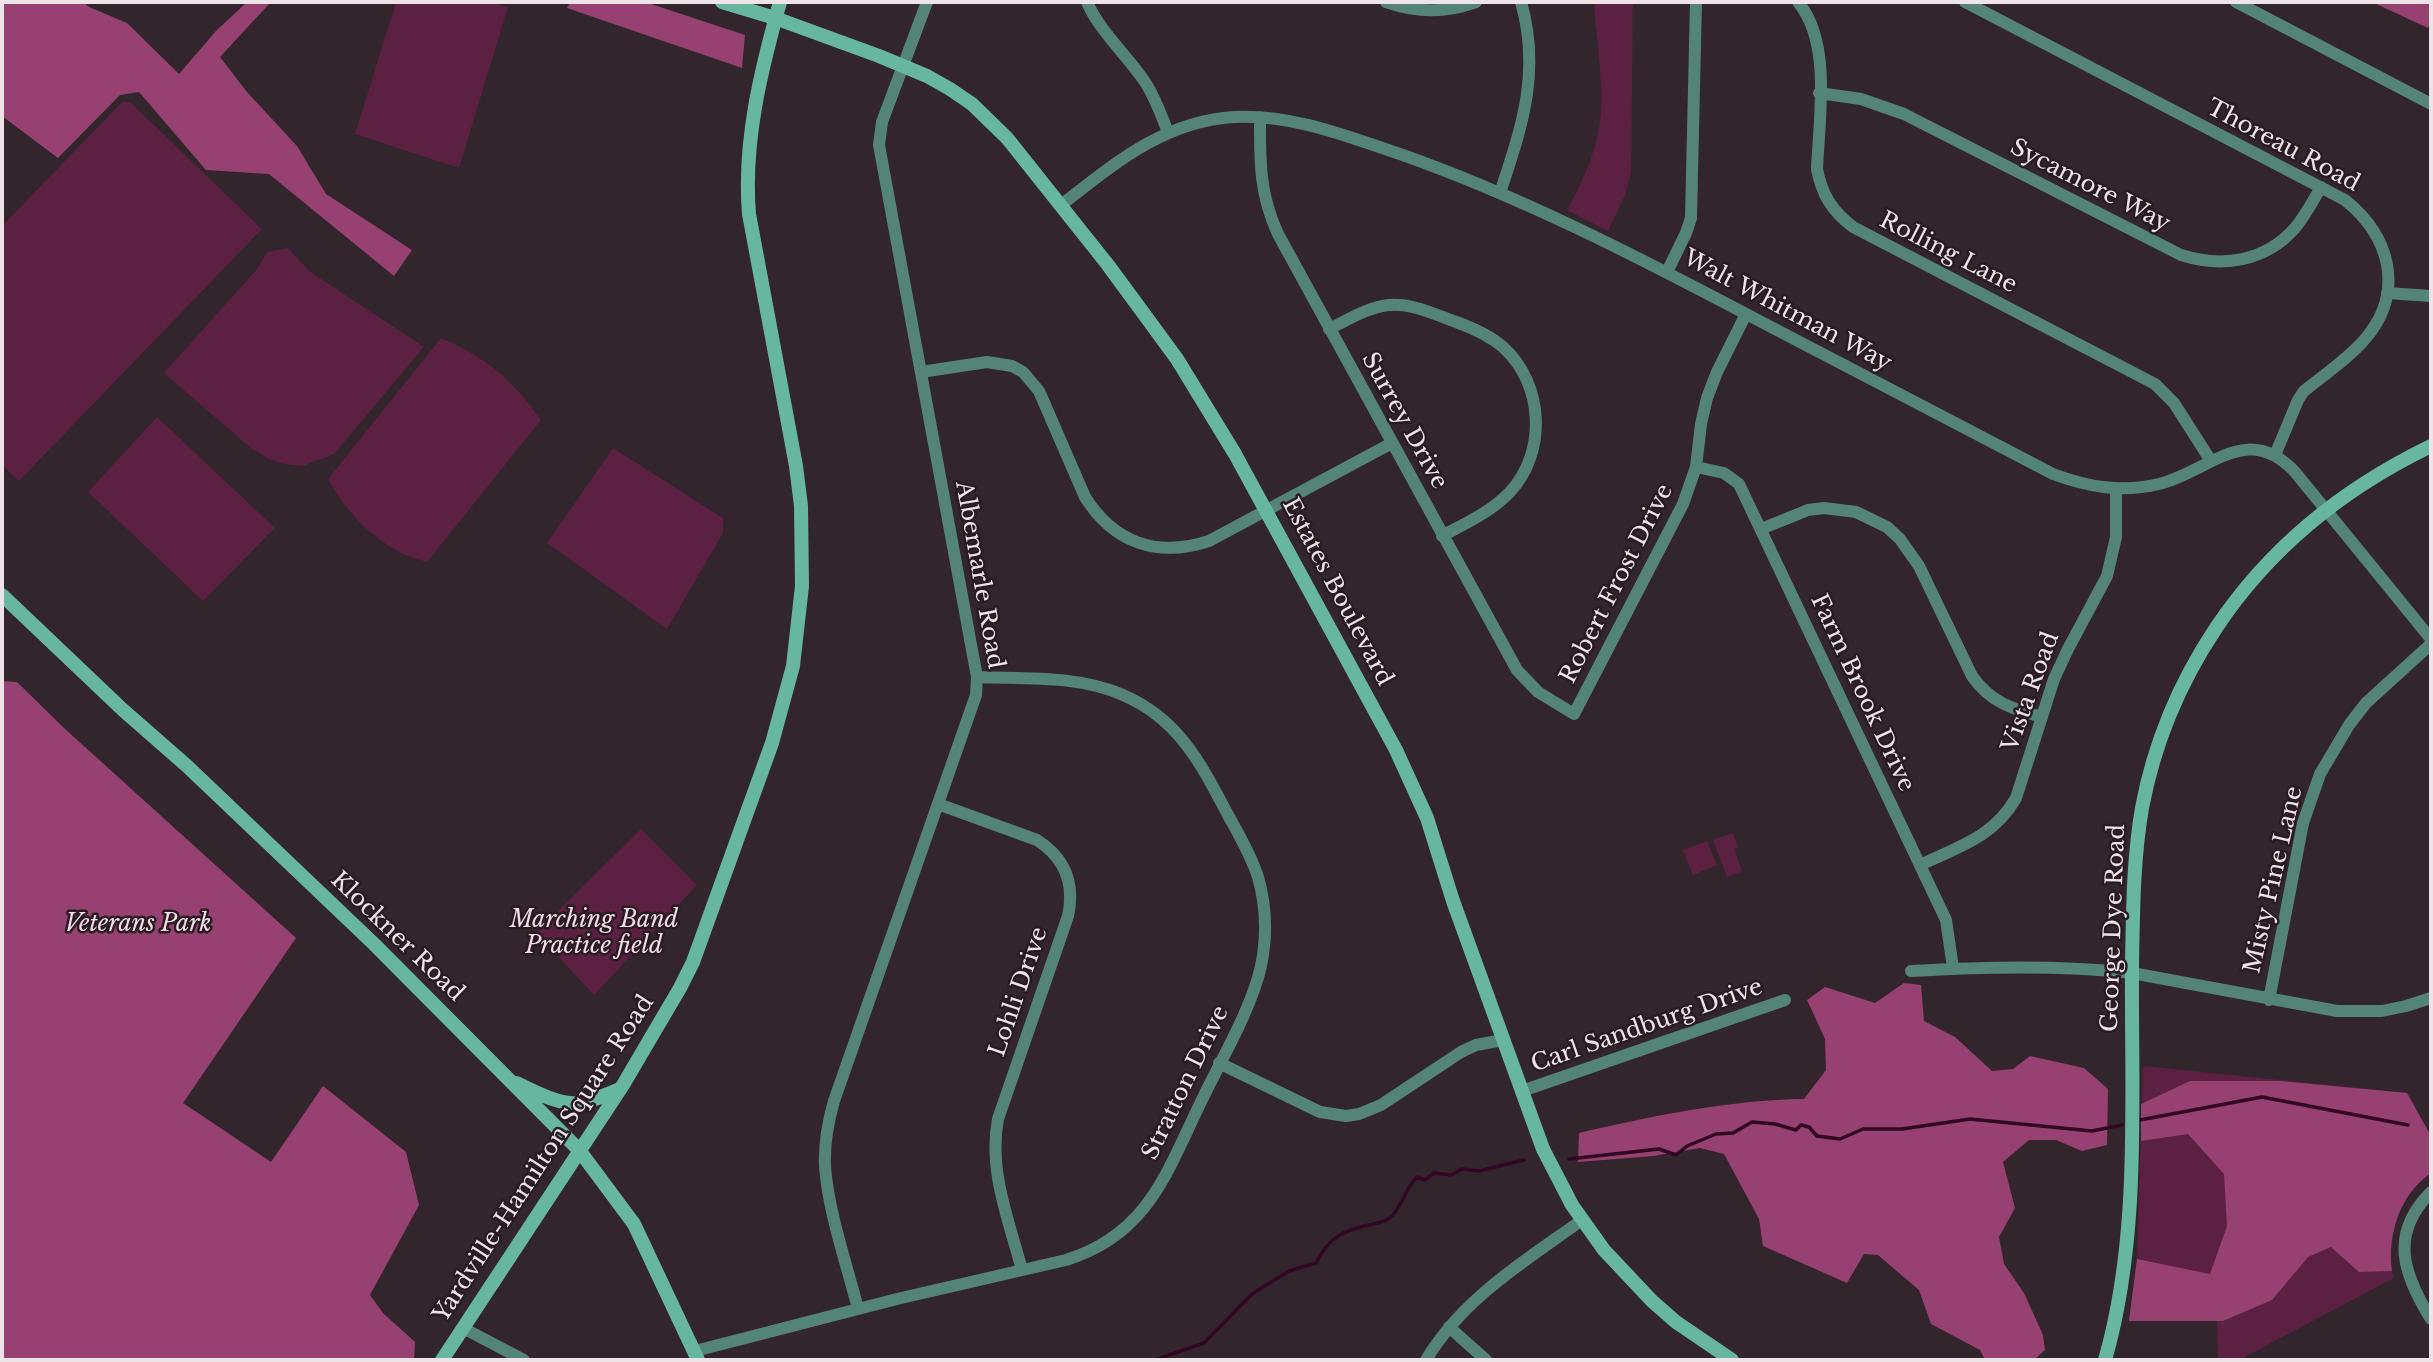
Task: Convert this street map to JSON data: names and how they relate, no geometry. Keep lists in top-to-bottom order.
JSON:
{
  "streets": {
    "street": [
      "Thoreau Road",
      "Sycamore Way",
      "Rolling Lane",
      "Walt Whitman Way",
      "Surrey Drive",
      "Albemarle Road",
      "Robert Frost Drive",
      "Estates Boulevard",
      "Vista Road",
      "Farm Brook Drive",
      "Misty Pine Lane",
      "George Dye Road",
      "Klockner Road",
      "Lohli Drive",
      "Carl Sandburg Drive",
      "Stratton Drive",
      "Yardville-Hamilton Square Road"
    ]
  },
  "crossings": [
    ["Thoreau Road", "Sycamore Way"],
    ["Thoreau Road", "Walt Whitman Way"],
    ["Sycamore Way", "Rolling Lane"],
    ["Rolling Lane", "Walt Whitman Way"],
    ["Walt Whitman Way", "Surrey Drive"],
    ["Walt Whitman Way", "Robert Frost Drive"],
    ["Walt Whitman Way", "Estates Boulevard"],
    ["Walt Whitman Way", "Vista Road"],
    ["Surrey Drive", "Robert Frost Drive"],
    ["Albemarle Road", "Estates Boulevard"],
    ["Albemarle Road", "Lohli Drive"],
    ["Albemarle Road", "Stratton Drive"],
    ["Robert Frost Drive", "Farm Brook Drive"],
    ["Estates Boulevard", "Carl Sandburg Drive"],
    ["Estates Boulevard", "Yardville-Hamilton Square Road"],
    ["Vista Road", "Farm Brook Drive"],
    ["Klockner Road", "Stratton Drive"],
    ["Klockner Road", "Yardville-Hamilton Square Road"],
    ["Lohli Drive", "Stratton Drive"]
  ],
  "parks": ["Marching Band Practice field", "Veterans Park"]
}
